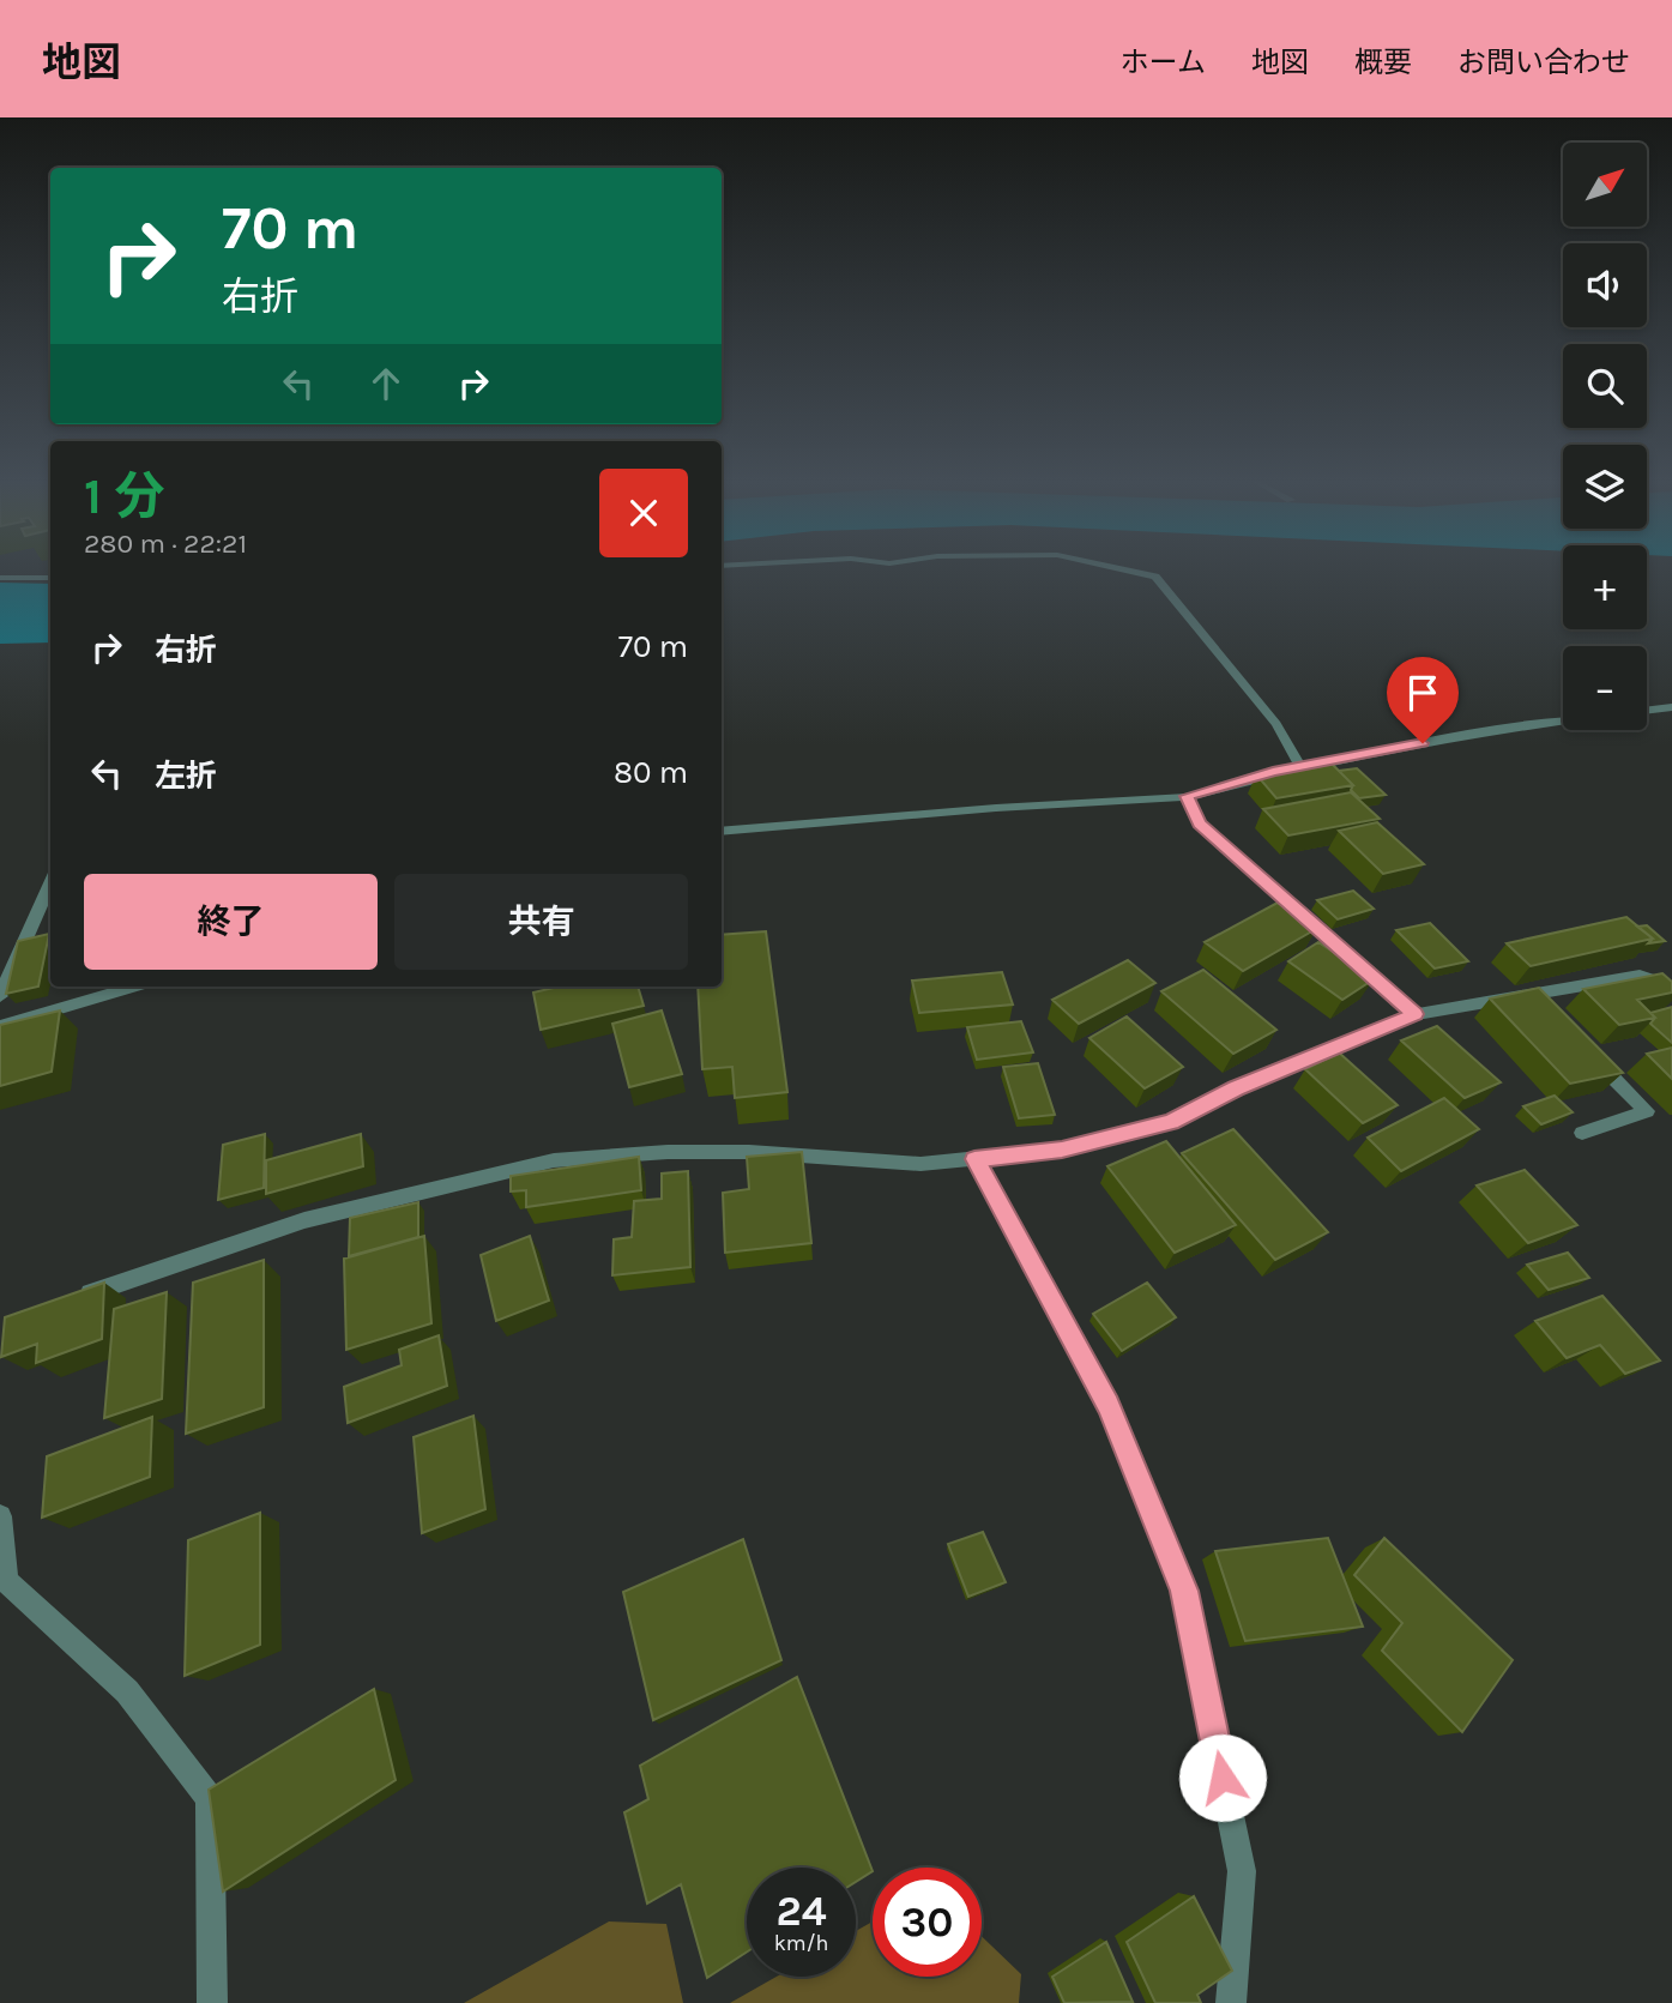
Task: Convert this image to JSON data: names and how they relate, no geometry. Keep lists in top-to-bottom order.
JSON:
{
  "north": "top right",
  "page": {
    "header": "地図",
    "nav": [
      "ホーム",
      "地図",
      "概要",
      "お問い合わせ"
    ],
    "map_buttons": ["+", "−"],
    "turn": ["70 m", "右折"],
    "heading": ["1 分", "280 m · 22:21"],
    "list": [
      {
        "name": "右折",
        "value": "70 m"
      },
      {
        "name": "左折",
        "value": "80 m"
      }
    ],
    "buttons": ["終了", "共有"],
    "speed": "24 km/h",
    "limit": "30"
  }
}
